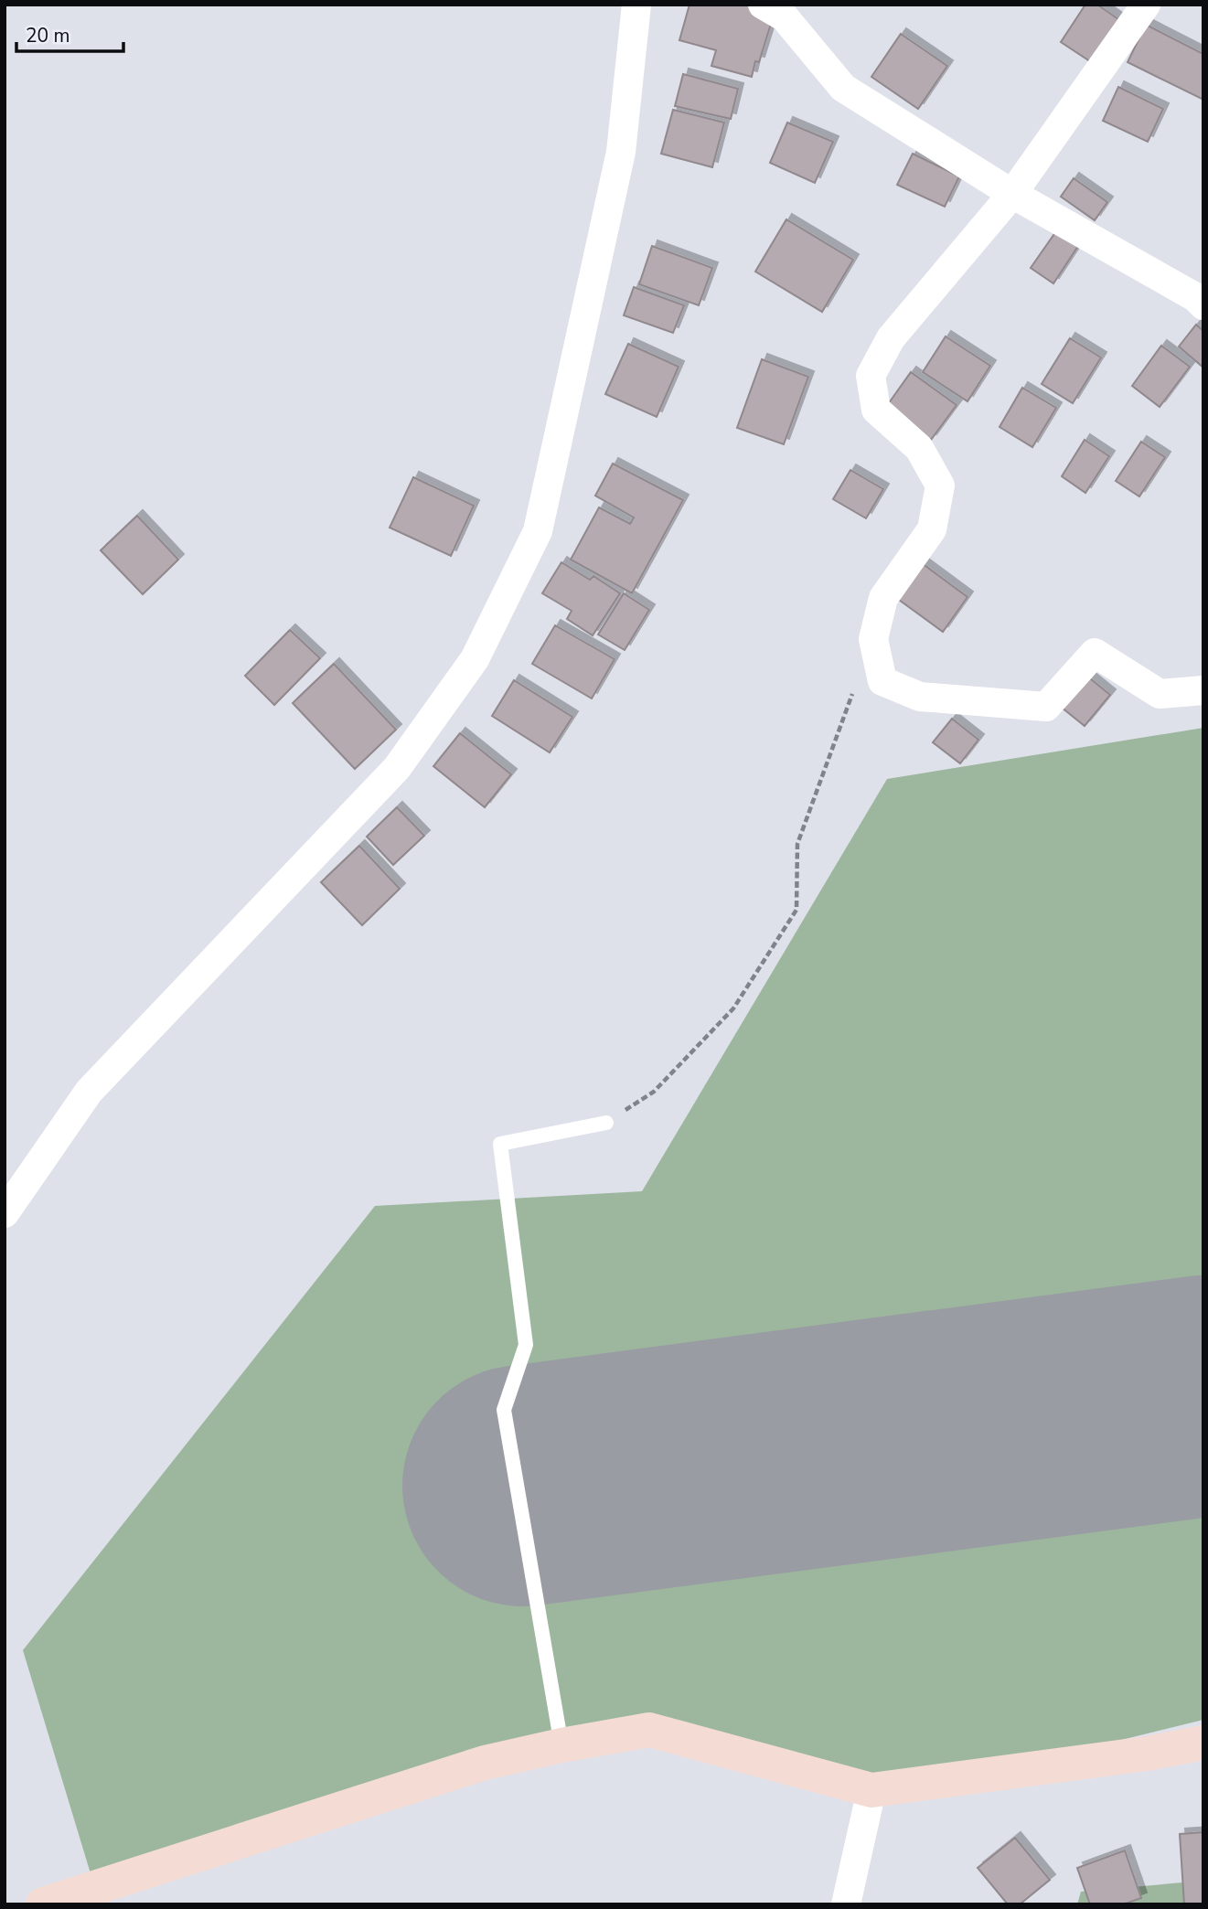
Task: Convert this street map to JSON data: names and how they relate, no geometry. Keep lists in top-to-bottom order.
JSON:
{
  "scale_bar": "20 m"
}
